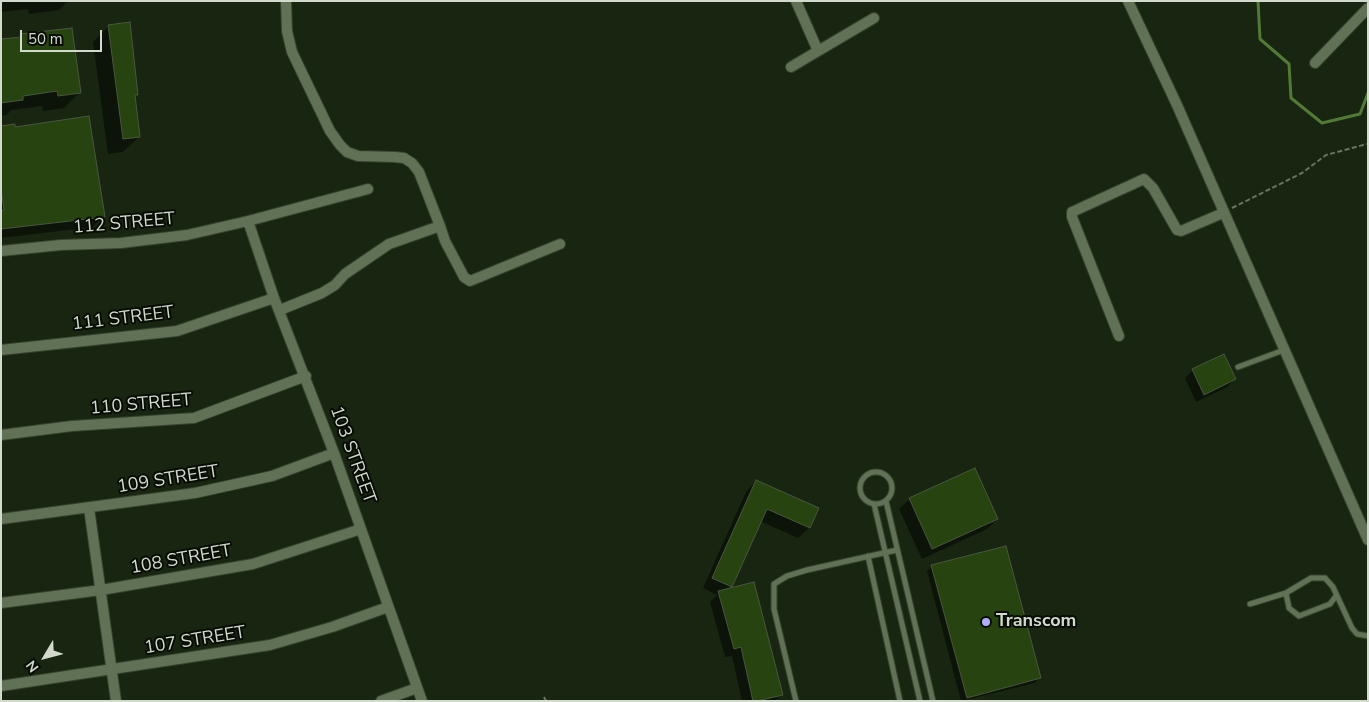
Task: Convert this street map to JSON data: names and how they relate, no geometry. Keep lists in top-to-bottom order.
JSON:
{
  "streets": {
    "street": [
      "112 STREET",
      "111 STREET",
      "110 STREET",
      "103 STREET",
      "109 STREET",
      "108 STREET",
      "107 STREET"
    ]
  },
  "crossings": [
    ["112 STREET", "103 STREET"],
    ["111 STREET", "103 STREET"],
    ["110 STREET", "103 STREET"],
    ["103 STREET", "109 STREET"],
    ["103 STREET", "108 STREET"],
    ["103 STREET", "107 STREET"]
  ],
  "places": ["Transcom"],
  "scale_bar": "50 m",
  "north": "bottom left"
}
